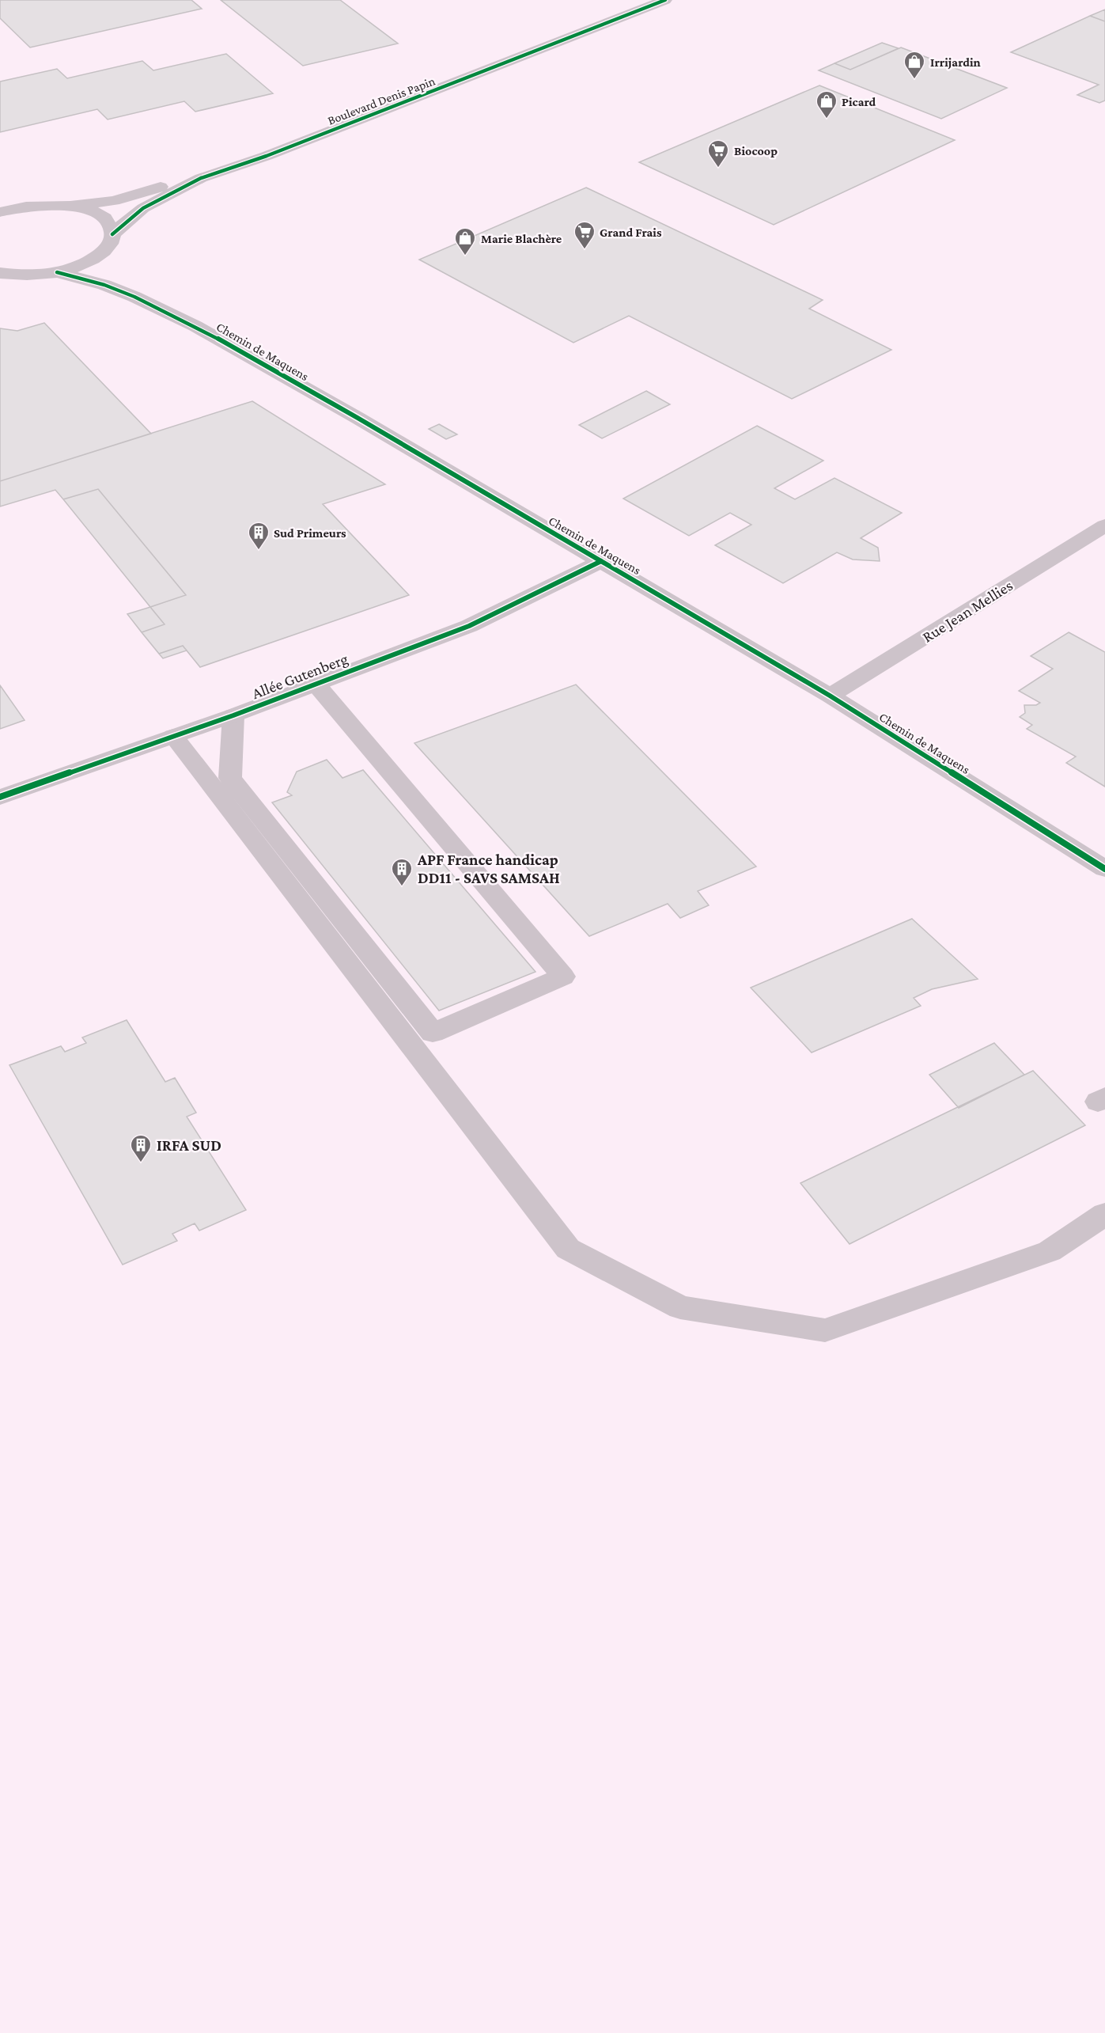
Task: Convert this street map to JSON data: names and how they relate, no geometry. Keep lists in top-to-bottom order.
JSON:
{
  "streets": {
    "street": [
      "Boulevard Denis Papin",
      "Chemin de Maquens",
      "Rue Jean Mellies",
      "Allée Gutenberg"
    ]
  },
  "crossings": [
    ["Boulevard Denis Papin", "Chemin de Maquens"],
    ["Chemin de Maquens", "Rue Jean Mellies"],
    ["Chemin de Maquens", "Allée Gutenberg"]
  ],
  "places": {
    "shop": ["Irrijardin", "Picard", "Marie Blachère"],
    "supermarket": ["Biocoop", "Grand Frais"],
    "building": ["Sud Primeurs", "APF France handicap DD11 - SAVS SAMSAH", "IRFA SUD"]
  }
}
